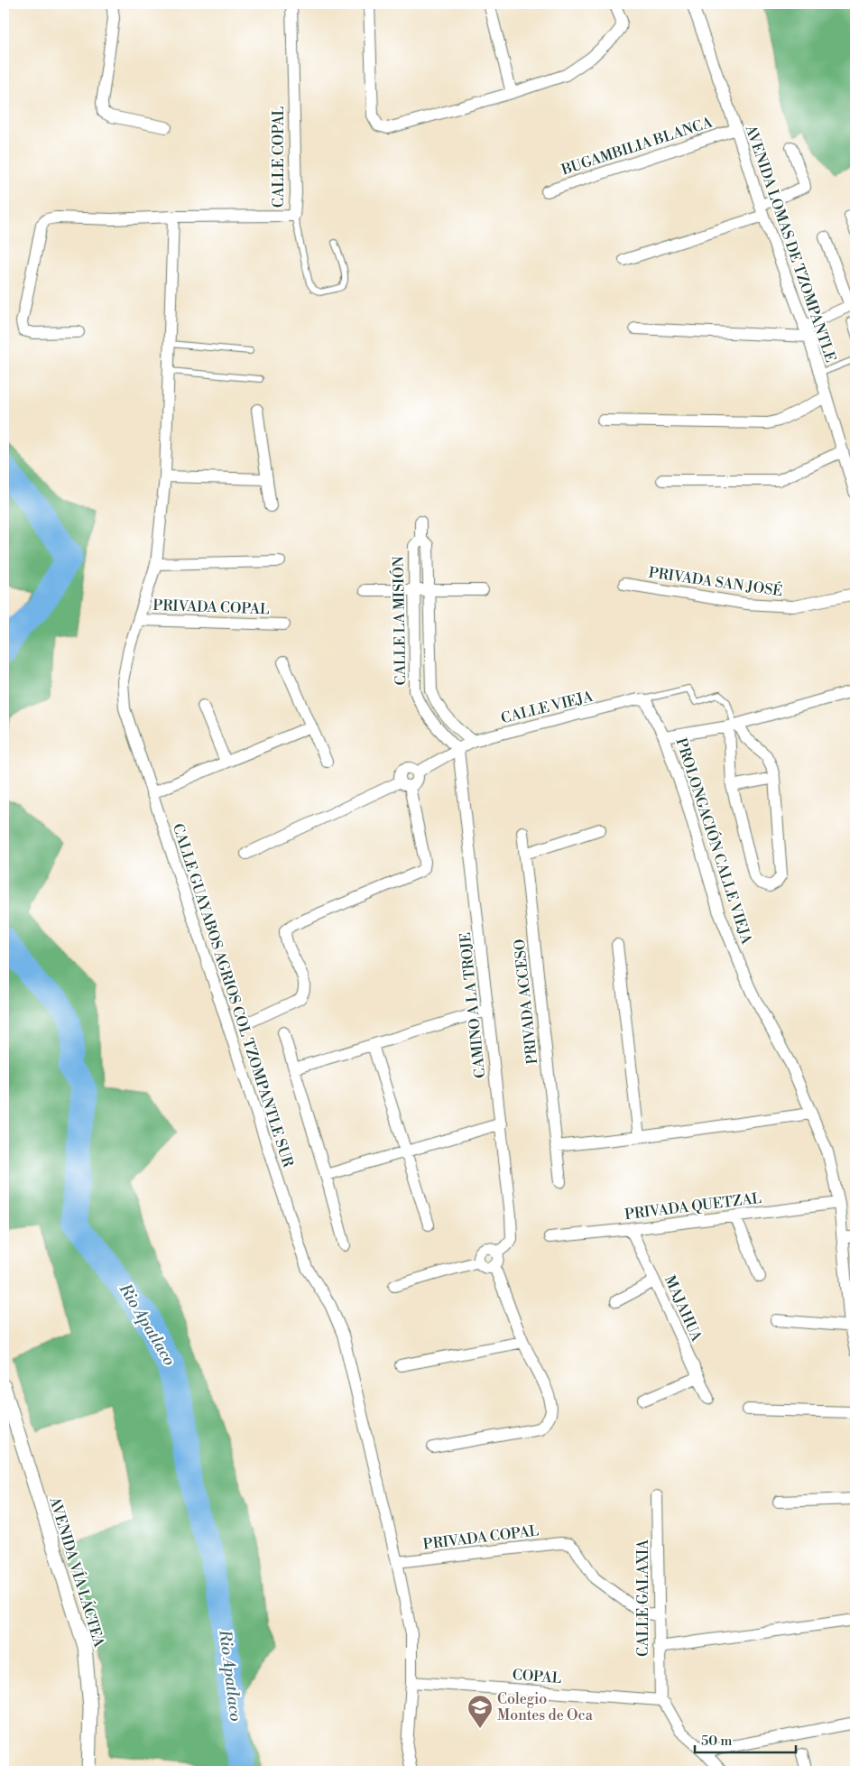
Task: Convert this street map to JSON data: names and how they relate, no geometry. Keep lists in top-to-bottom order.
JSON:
{
  "streets": {
    "street": [
      "BUGAMBILIA BLANCA",
      "CALLE COPAL",
      "AVENIDA LOMAS DE TZOMPANTLE",
      "PRIVADA SAN JOSÉ",
      "PRIVADA COPAL",
      "CALLE LA MISIÓN",
      "CALLE VIEJA",
      "PROLONGACIÓN CALLE VIEJA",
      "CALLE GUAYABOS AGRIOS COL TZOMPANTLE SUR",
      "PRIVADA ACCESO",
      "CAMINO A LA TROJE",
      "PRIVADA QUETZAL",
      "MAJAHUA",
      "AVENIDA VÍA LÁCTEA",
      "CALLE GALAXIA",
      "COPAL"
    ]
  },
  "crossings": [
    ["BUGAMBILIA BLANCA", "AVENIDA LOMAS DE TZOMPANTLE"],
    ["CALLE COPAL", "CALLE GUAYABOS AGRIOS COL TZOMPANTLE SUR"],
    ["PRIVADA COPAL", "CALLE GUAYABOS AGRIOS COL TZOMPANTLE SUR"],
    ["PRIVADA COPAL", "CALLE GALAXIA"],
    ["CALLE LA MISIÓN", "CALLE VIEJA"],
    ["CALLE LA MISIÓN", "CAMINO A LA TROJE"],
    ["CALLE VIEJA", "PROLONGACIÓN CALLE VIEJA"],
    ["CALLE VIEJA", "CAMINO A LA TROJE"],
    ["PROLONGACIÓN CALLE VIEJA", "PRIVADA QUETZAL"],
    ["CALLE GUAYABOS AGRIOS COL TZOMPANTLE SUR", "COPAL"],
    ["PRIVADA QUETZAL", "MAJAHUA"],
    ["CALLE GALAXIA", "COPAL"]
  ],
  "water": ["Rio Apatlaco"],
  "places": {
    "school or university": ["Colegio Montes de Oca"]
  },
  "scale_bar": "50 m"
}
